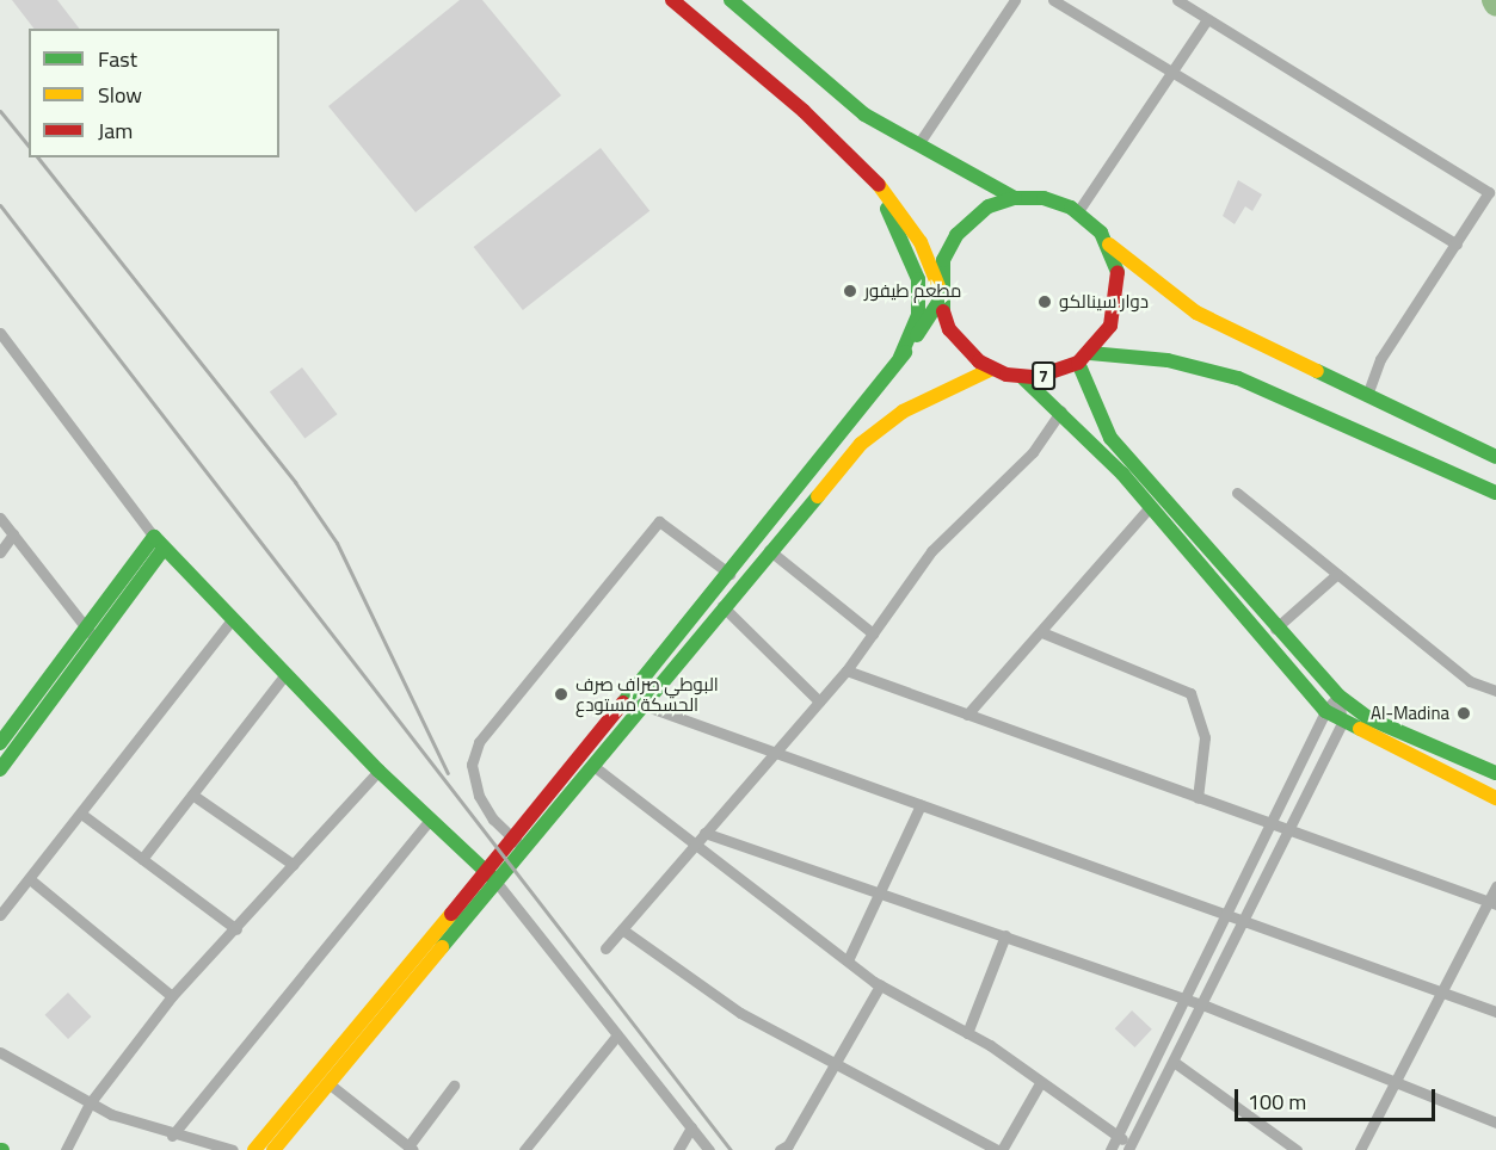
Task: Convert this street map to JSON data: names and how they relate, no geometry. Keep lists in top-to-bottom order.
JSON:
{
  "streets": {
    "main road": ["7"]
  },
  "places": [
    "مطعم طيفور",
    "دوار سينالكو",
    "البوطي صراف صرف الحسكة مستودع",
    "Al-Madina"
  ],
  "legend": ["Fast", "Slow", "Jam"],
  "scale_bar": "100 m"
}
